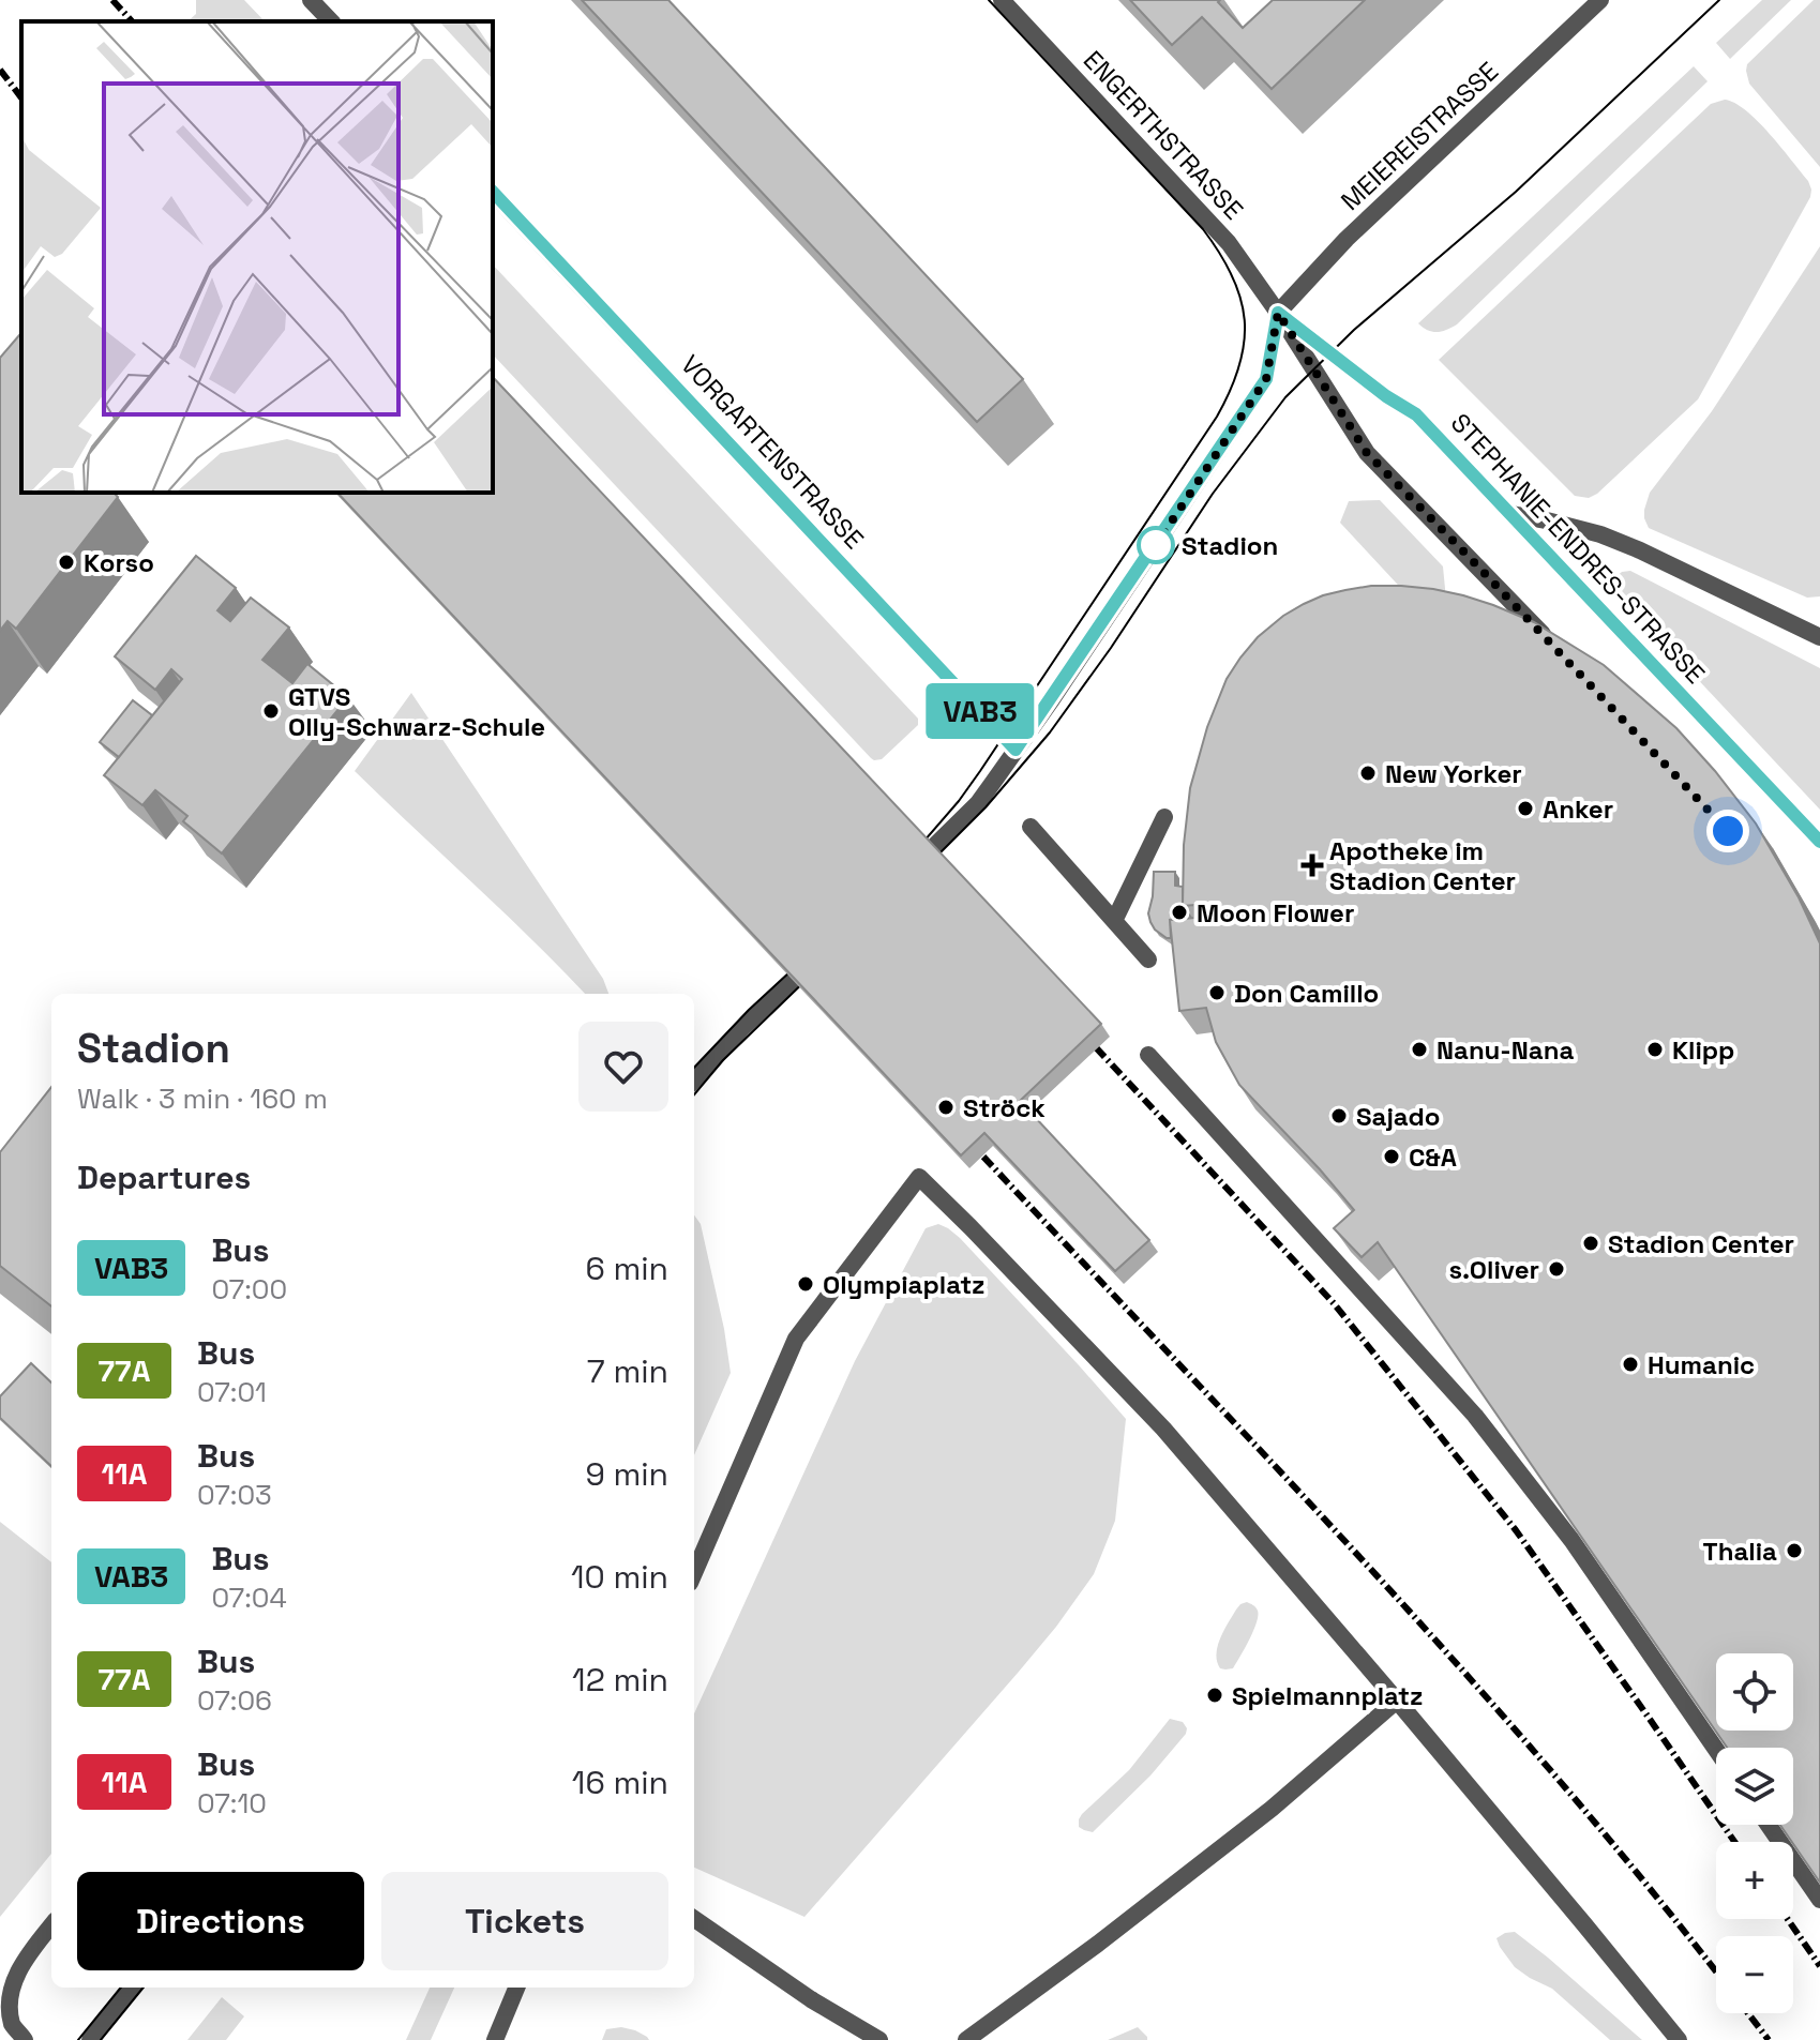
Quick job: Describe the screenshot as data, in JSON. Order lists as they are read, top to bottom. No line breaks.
{"streets":{"street":["ENGERTHSTRASSE","MEIEREISTRASSE","VORGARTENSTRASSE","STEPHANIE-ENDRES-STRASSE"]},"crossings":[["ENGERTHSTRASSE","MEIEREISTRASSE"],["ENGERTHSTRASSE","STEPHANIE-ENDRES-STRASSE"],["MEIEREISTRASSE","STEPHANIE-ENDRES-STRASSE"]],"places":{"other":["Stadion","Korso","GTVS Olly-Schwarz-Schule","New Yorker","Anker","Moon Flower","Don Camillo","Nanu-Nana","Klipp","Ströck","Sajado","C&A","Stadion Center","s.Oliver","Olympiaplatz","Humanic","Thalia","Spielmannplatz"],"health":["Apotheke im Stadion Center"]},"lines":["bus line VAB3"],"page":{"on_map":"VAB3","heading":[["Stadion","Walk · 3 min · 160 m"],"Departures"],"list":[{"mark":"VAB3","name":"Bus","note":"07:00","value":"6 min"},{"mark":"77A","name":"Bus","note":"07:01","value":"7 min"},{"mark":"11A","name":"Bus","note":"07:03","value":"9 min"},{"mark":"VAB3","name":"Bus","note":"07:04","value":"10 min"},{"mark":"77A","name":"Bus","note":"07:06","value":"12 min"},{"mark":"11A","name":"Bus","note":"07:10","value":"16 min"}],"map_buttons":["+","−"],"buttons":["Directions","Tickets"]}}
